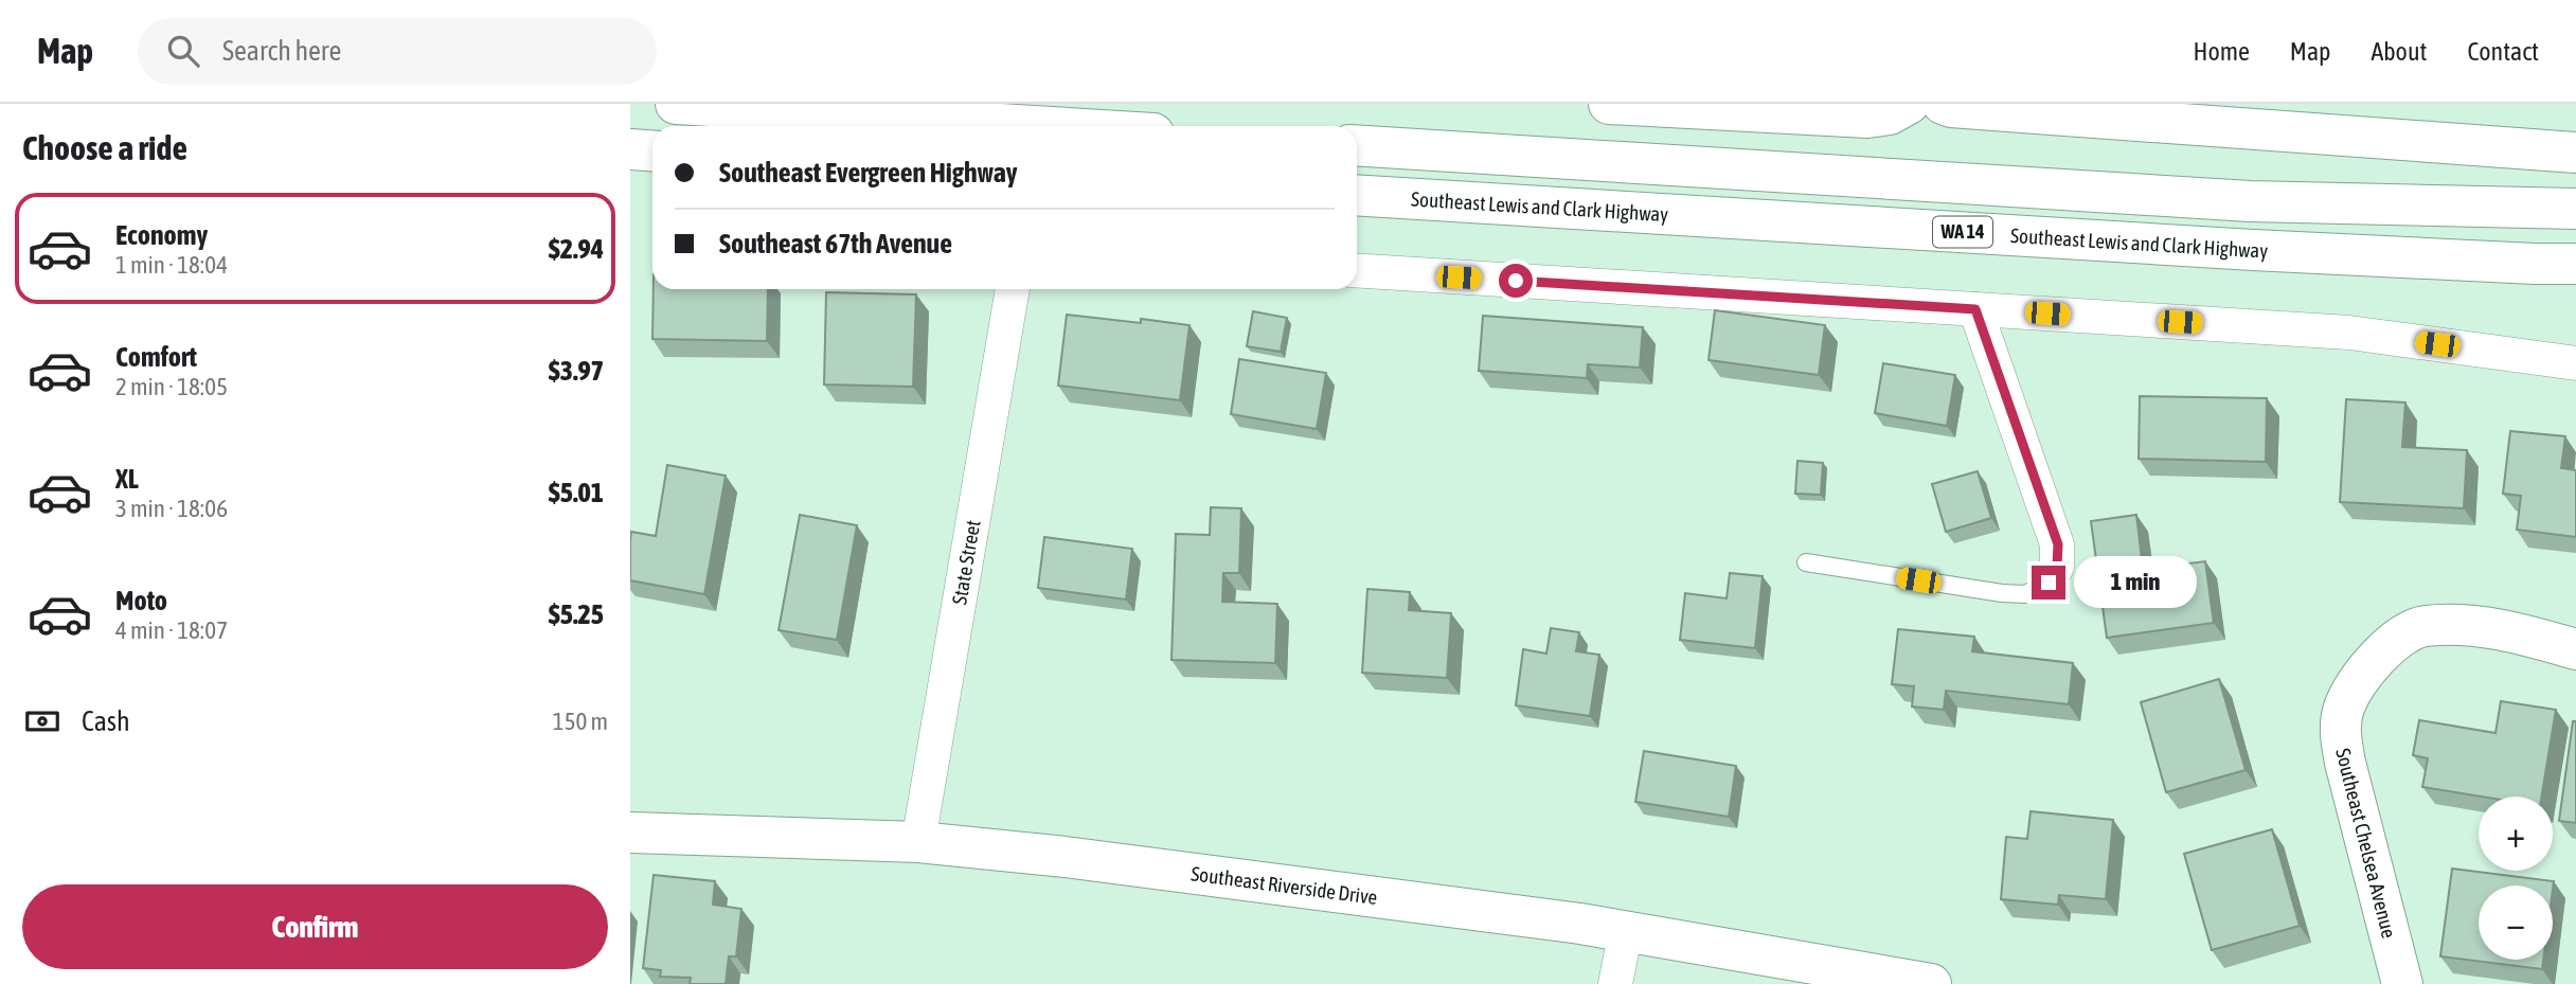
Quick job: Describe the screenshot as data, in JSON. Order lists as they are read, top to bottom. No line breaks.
{"streets":{"main road":["Southeast Lewis and Clark Highway","WA 14","Southeast Chelsea Avenue","Southeast Riverside Drive"],"street":["State Street"]},"crossings":[["State Street","Southeast Riverside Drive"]],"page":{"header":"Map","search":"Search here","nav":["Home","Map","About","Contact"],"heading":"Choose a ride","banner":["Southeast Evergreen Highway","Southeast 67th Avenue"],"list":[{"name":"Economy","note":"1 min · 18:04","value":"$2.94"},{"name":"Comfort","note":"2 min · 18:05","value":"$3.97"},{"name":"XL","note":"3 min · 18:06","value":"$5.01"},{"name":"Moto","note":"4 min · 18:07","value":"$5.25"}],"bubble":"1 min","pay":["Cash","150 m"],"map_buttons":["+","−"],"buttons":"Confirm"}}
